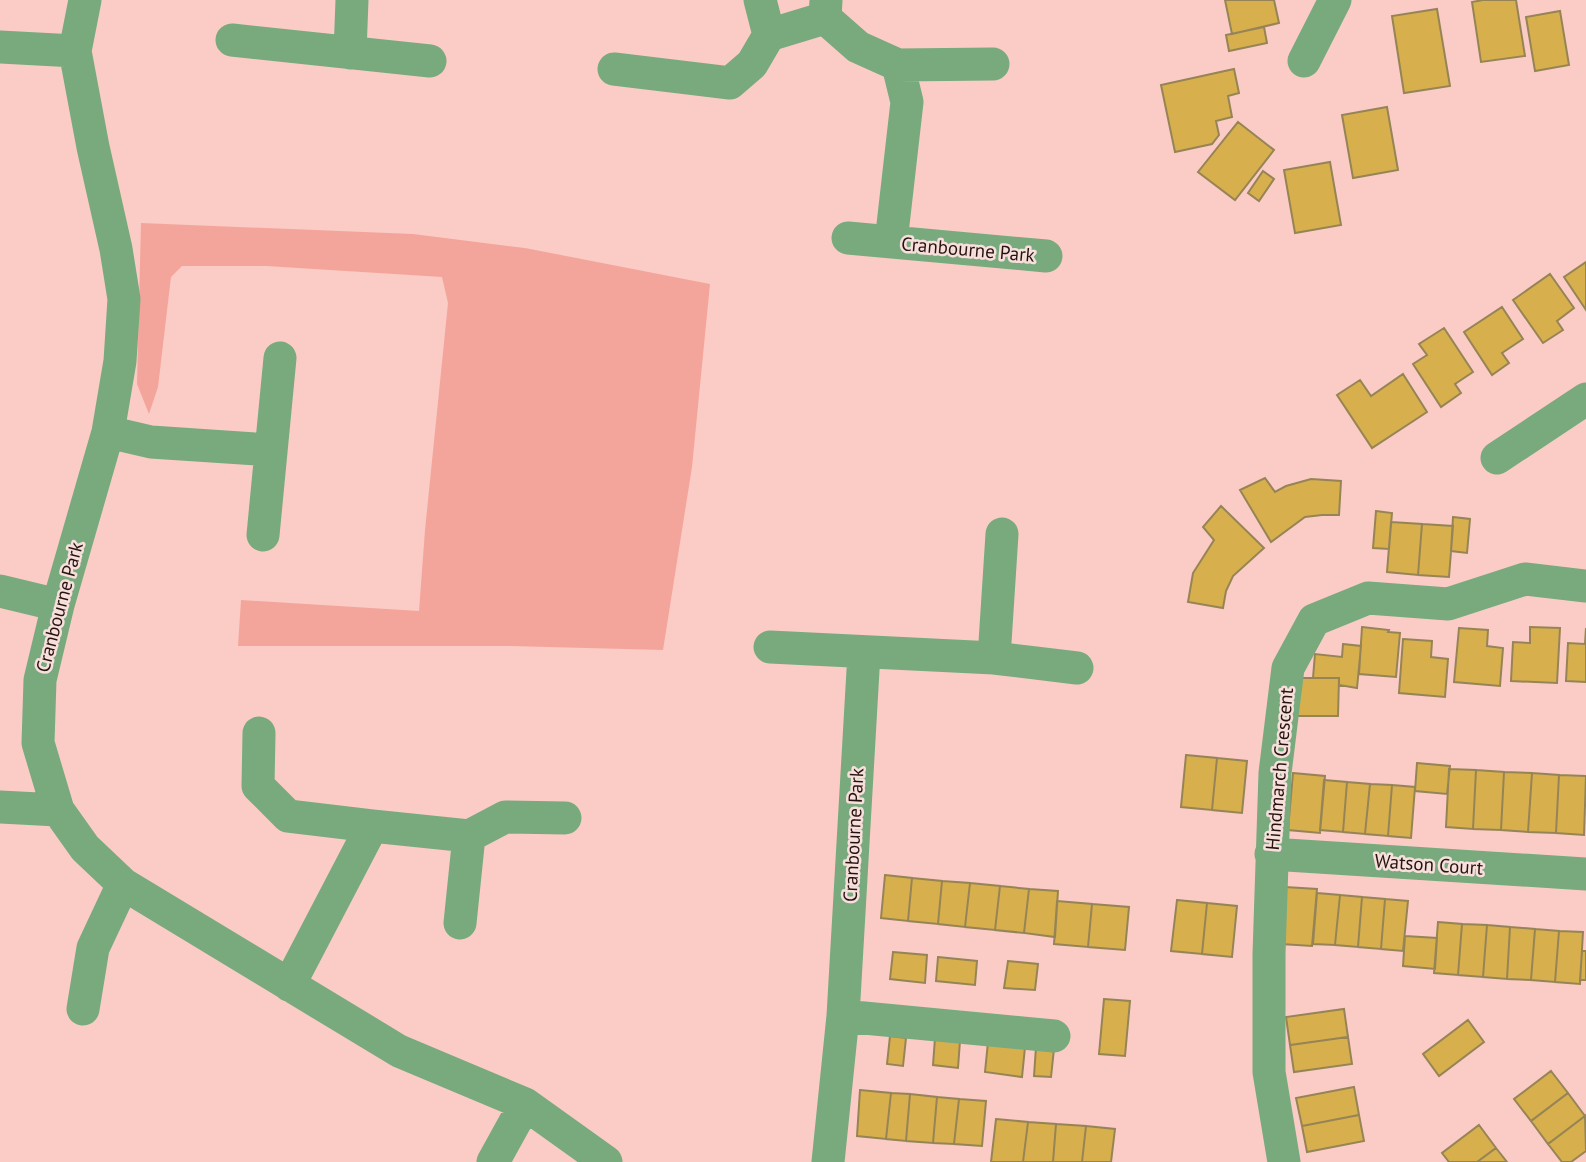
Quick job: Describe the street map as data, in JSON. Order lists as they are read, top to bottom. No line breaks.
{"streets":{"street":["Cranbourne Park","Hindmarch Crescent","Watson Court"]},"crossings":[["Hindmarch Crescent","Watson Court"]]}
